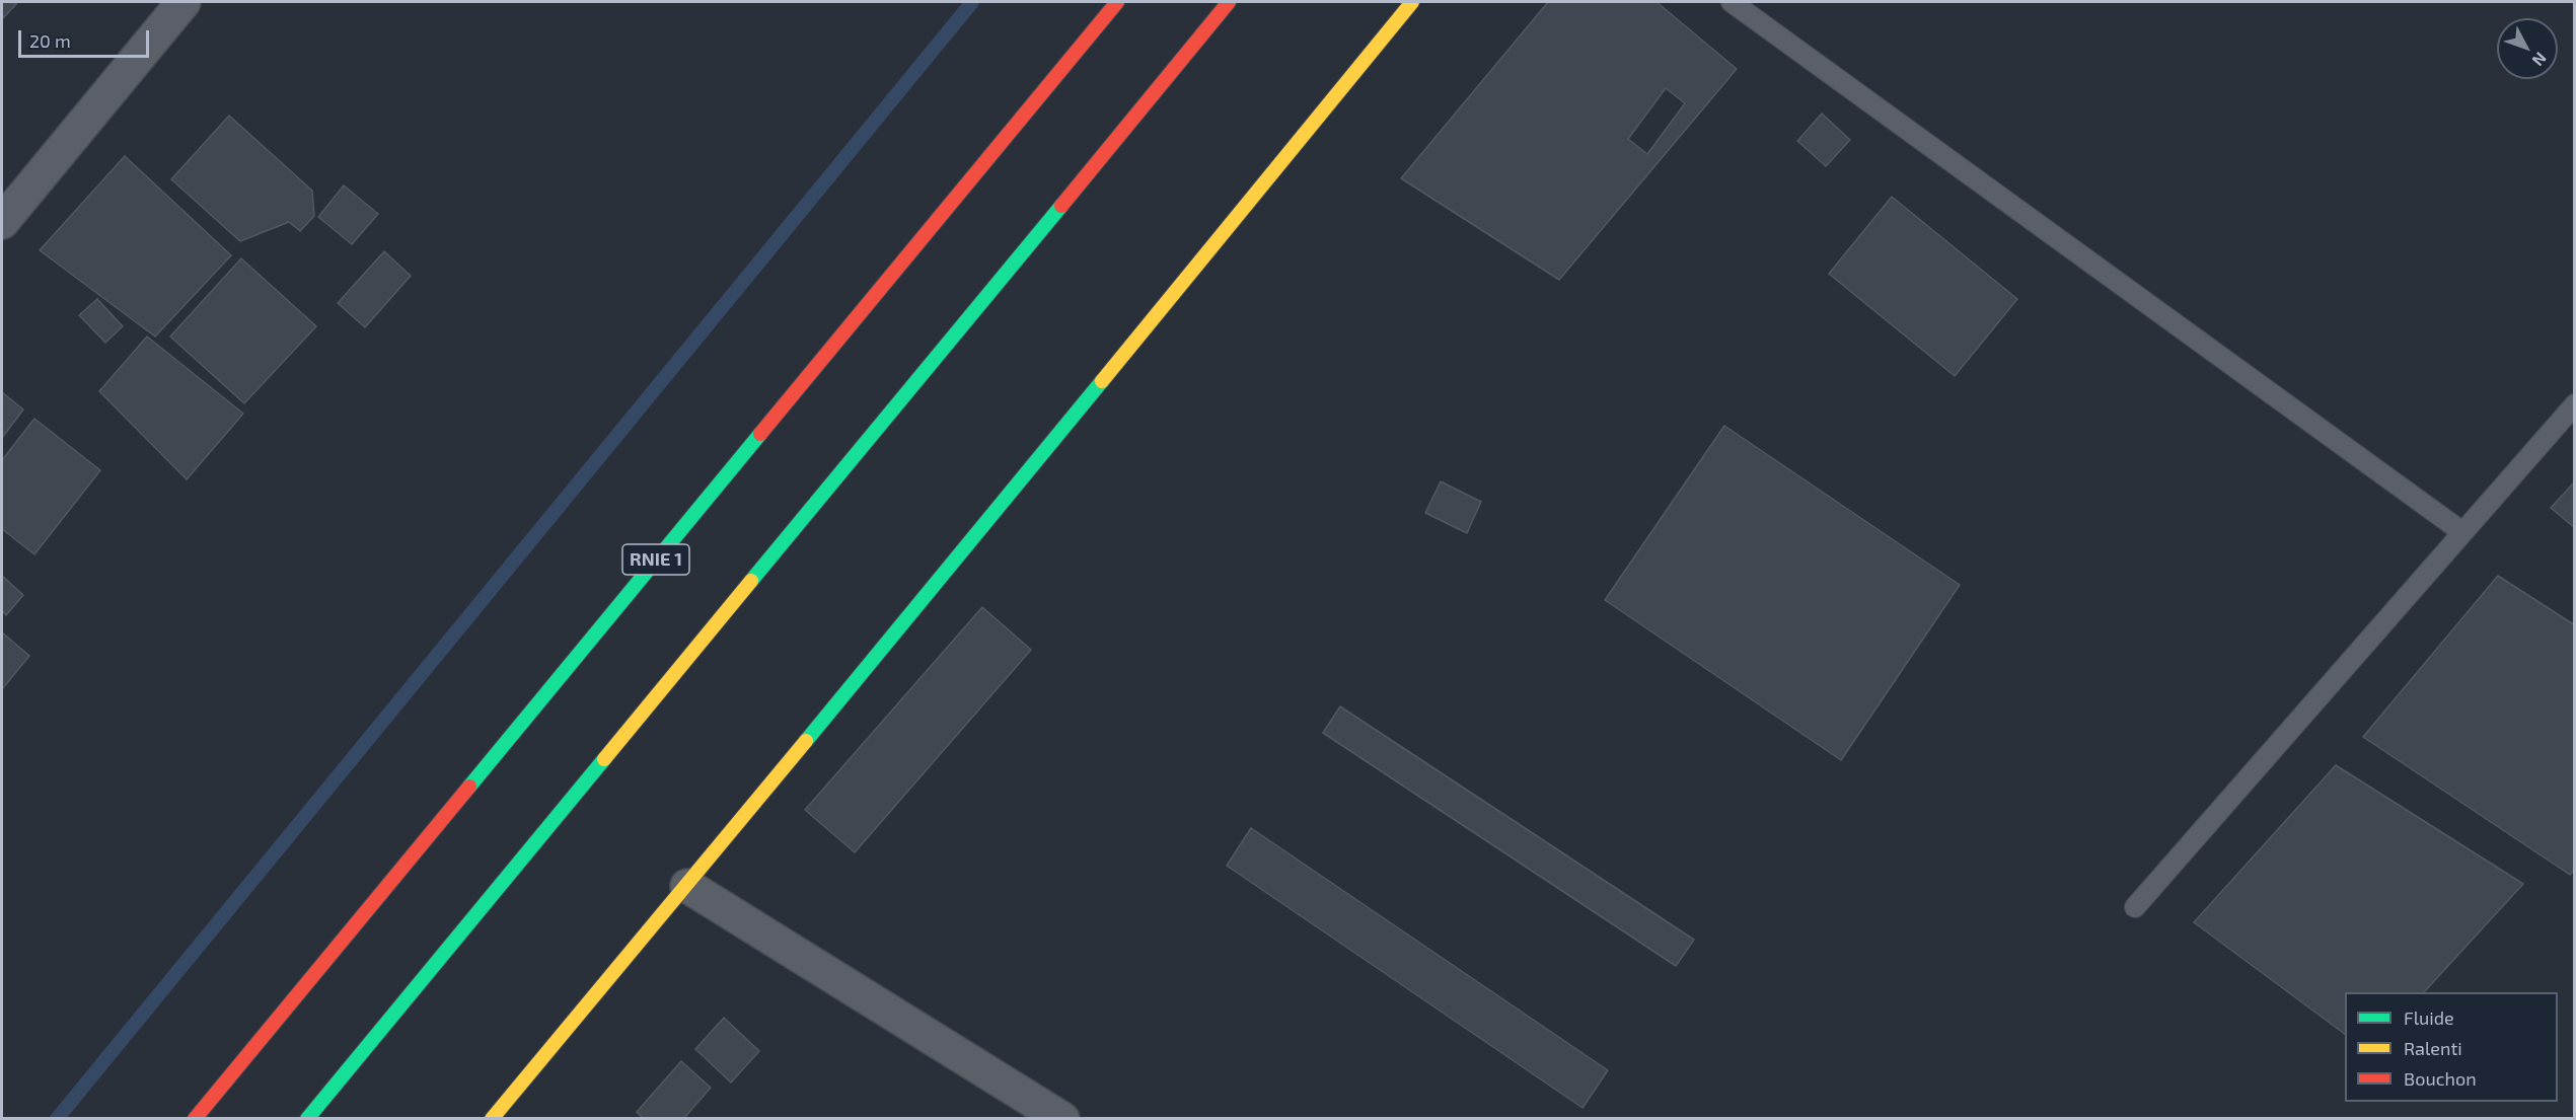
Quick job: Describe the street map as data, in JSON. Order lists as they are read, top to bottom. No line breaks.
{"streets":{"main road":["RNIE 1"]},"legend":["Fluide","Ralenti","Bouchon"],"scale_bar":"20 m","north":"bottom right"}
